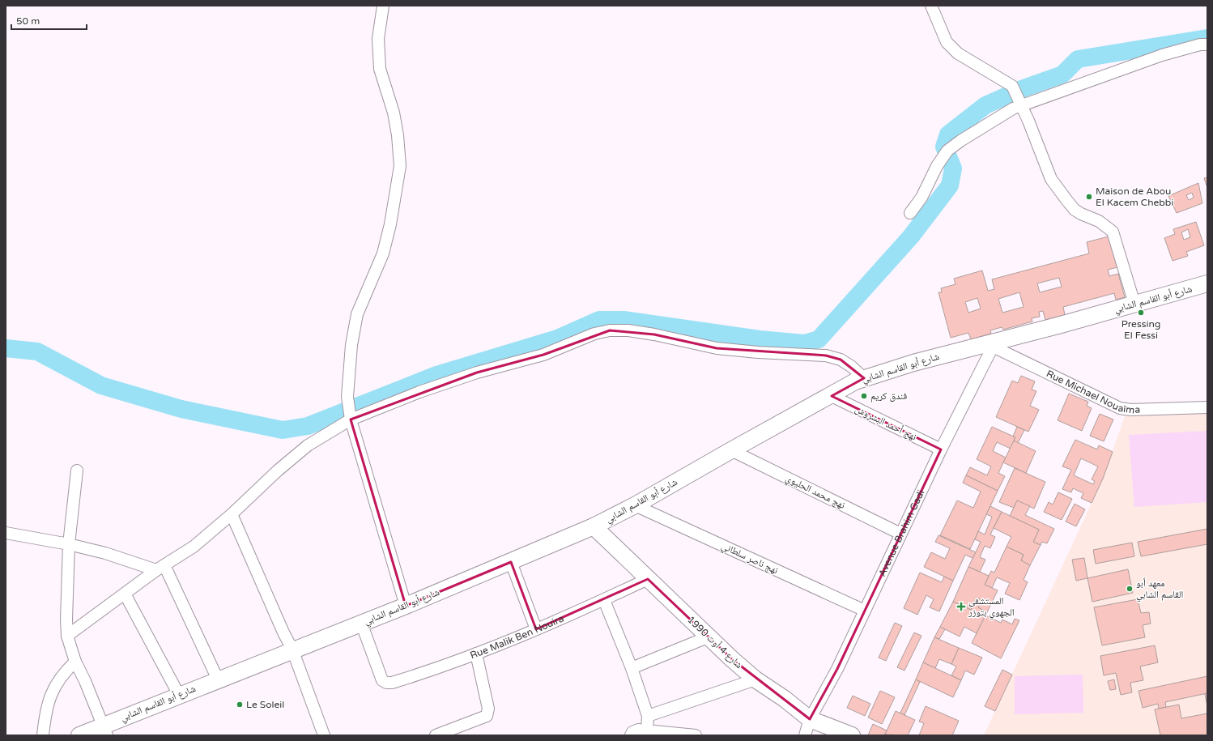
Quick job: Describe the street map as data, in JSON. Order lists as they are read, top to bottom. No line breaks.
{"streets":{"main road":["شارع أبو القاسم الشابي","شارع 4 أوت 1990"],"street":["Rue Michael Nouaïma","نهج أحمد البشروش","نهج محمد الحليوي","Avenue Brahim Gadi","نهج ناصر سلطاني","Rue Malik Ben Nouira"]},"crossings":[["شارع أبو القاسم الشابي","Rue Michael Nouaïma"],["شارع أبو القاسم الشابي","نهج أحمد البشروش"],["شارع أبو القاسم الشابي","نهج محمد الحليوي"],["شارع أبو القاسم الشابي","Avenue Brahim Gadi"],["شارع أبو القاسم الشابي","نهج ناصر سلطاني"],["شارع أبو القاسم الشابي","Rue Malik Ben Nouira"],["شارع أبو القاسم الشابي","شارع 4 أوت 1990"],["Rue Michael Nouaïma","Avenue Brahim Gadi"],["نهج أحمد البشروش","Avenue Brahim Gadi"],["نهج محمد الحليوي","Avenue Brahim Gadi"],["Avenue Brahim Gadi","نهج ناصر سلطاني"],["Avenue Brahim Gadi","شارع 4 أوت 1990"],["Rue Malik Ben Nouira","شارع 4 أوت 1990"]],"places":{"other":["Maison de Abou El Kacem Chebbi","Pressing El Fessi","فندق كريم","معهد أبو القاسم الشابي","Le Soleil"],"health":["المستشفى الجهوي بتوزر"]},"scale_bar":"50 m"}
